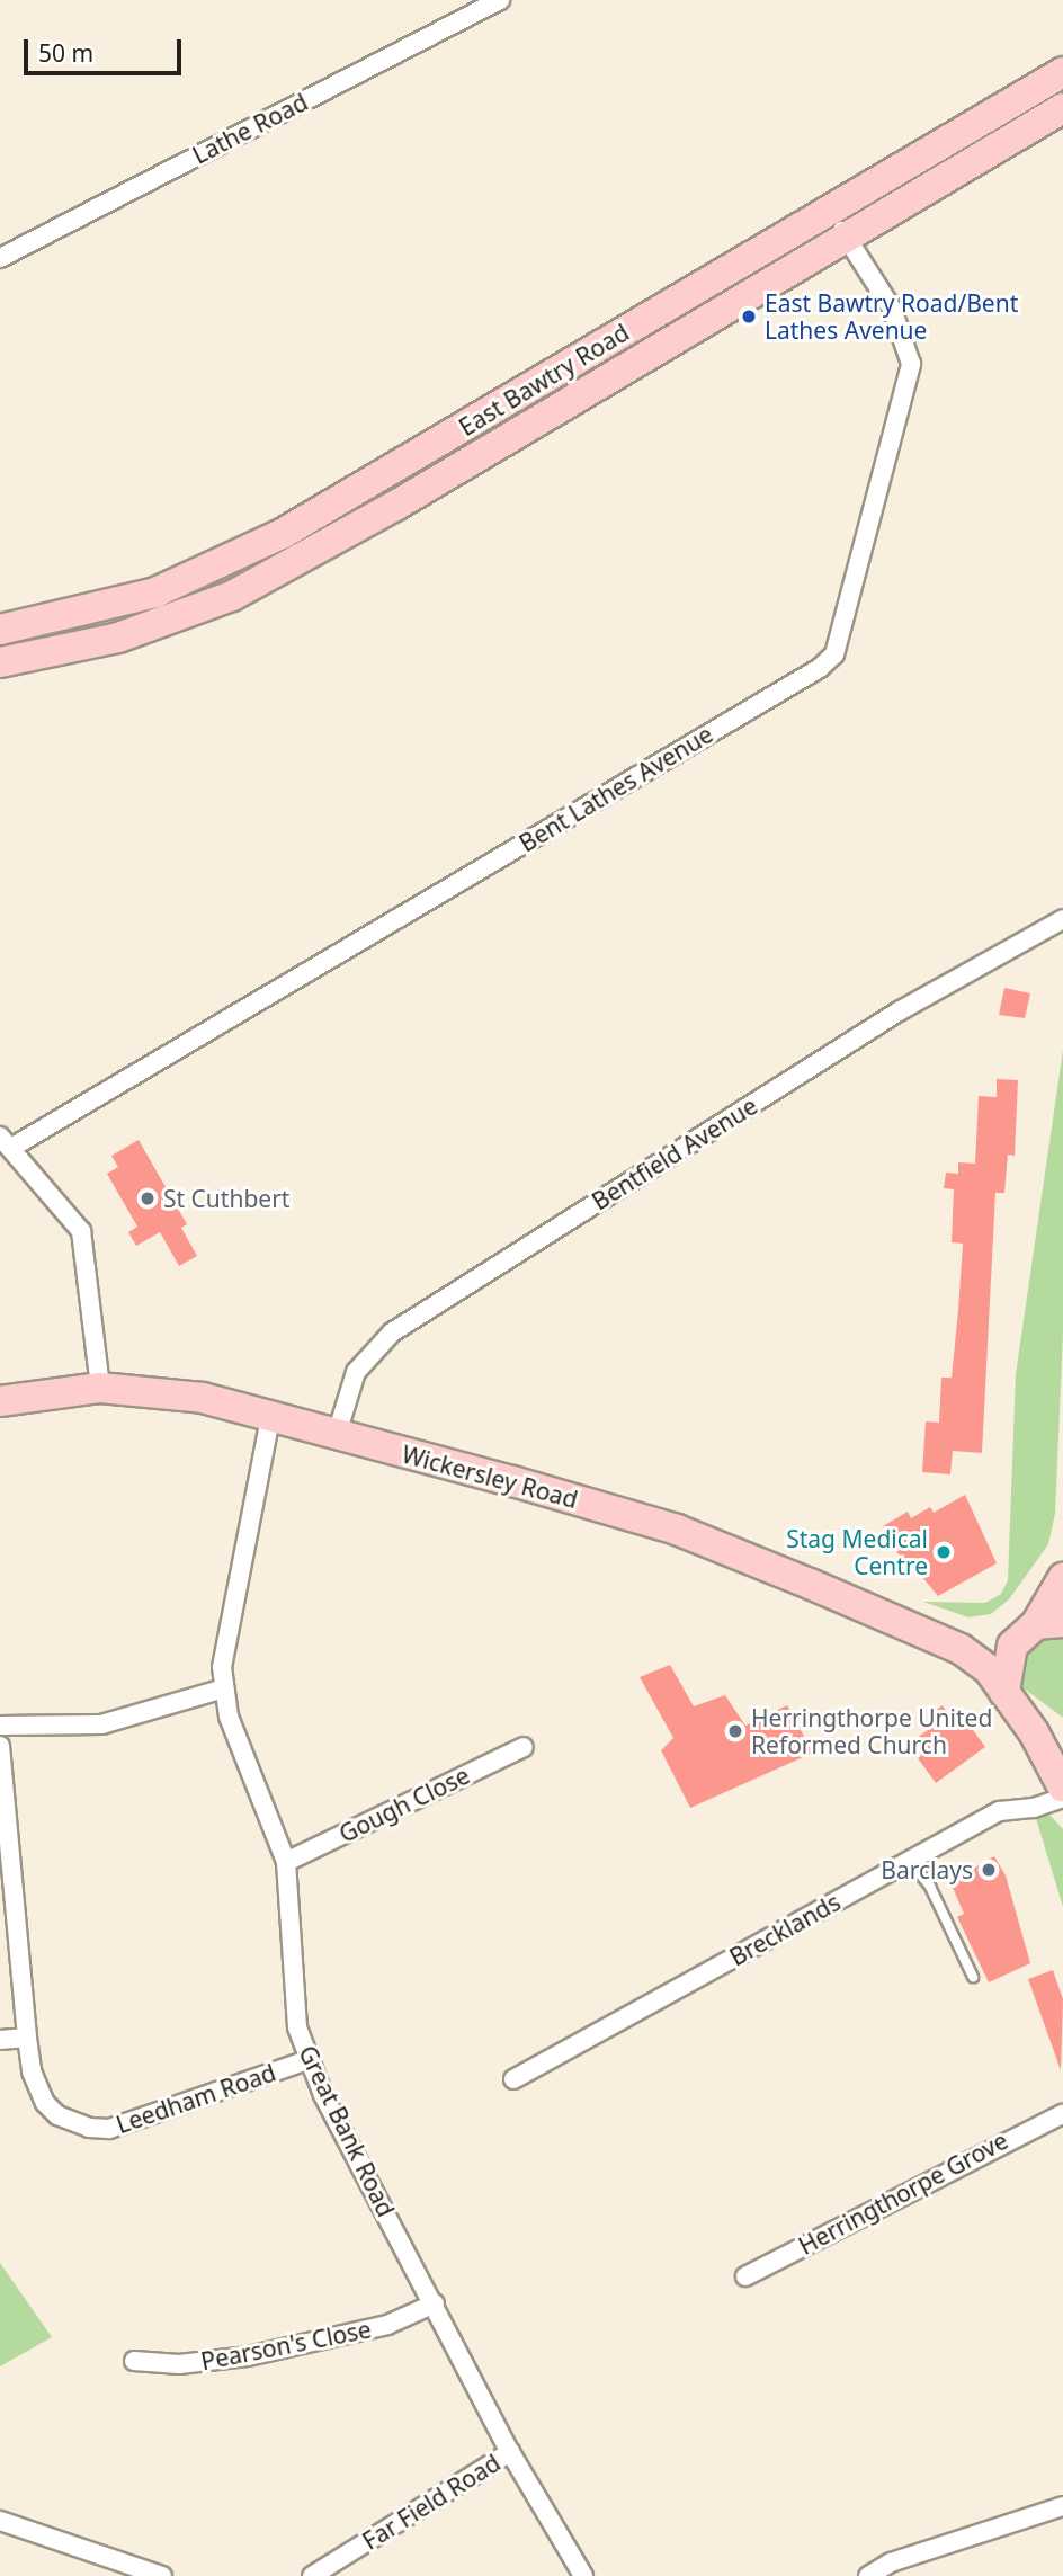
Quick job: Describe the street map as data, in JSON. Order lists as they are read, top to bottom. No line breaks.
{"streets":{"main road":["East Bawtry Road","Wickersley Road"],"street":["Lathe Road","Bent Lathes Avenue","Bentfield Avenue","Gough Close","Brecklands","Leedham Road","Great Bank Road","Herringthorpe Grove","Pearson's Close","Far Field Road"]},"crossings":[["East Bawtry Road","Bent Lathes Avenue"],["Bentfield Avenue","Wickersley Road"],["Wickersley Road","Great Bank Road"],["Gough Close","Great Bank Road"],["Leedham Road","Great Bank Road"],["Great Bank Road","Pearson's Close"],["Great Bank Road","Far Field Road"]],"places":["East Bawtry Road/Bent Lathes Avenue","St Cuthbert","Stag Medical Centre","Herringthorpe United Reformed Church","Barclays"],"scale_bar":"50 m"}
